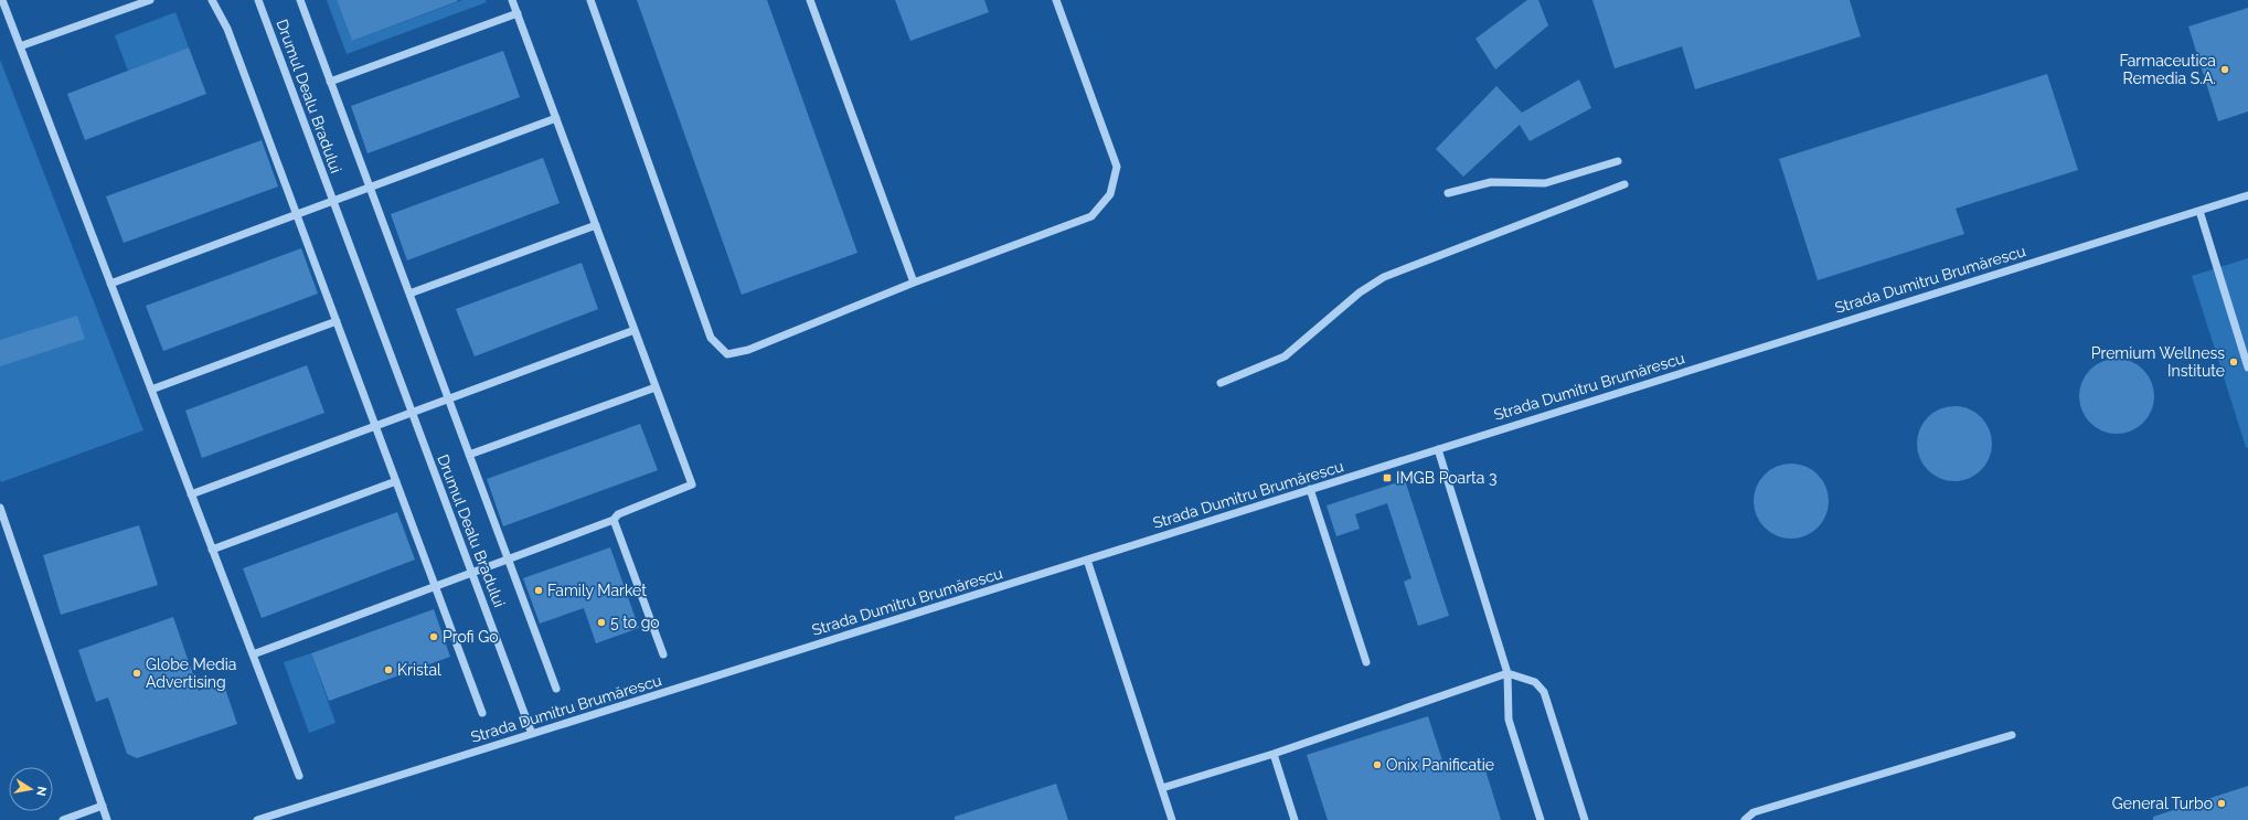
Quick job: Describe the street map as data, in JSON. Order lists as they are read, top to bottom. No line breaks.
{"streets":{"street":["Drumul Dealu Bradului","Strada Dumitru Brumărescu"]},"crossings":[["Drumul Dealu Bradului","Strada Dumitru Brumărescu"]],"places":{"other":["Farmaceutica Remedia S.A.","Premium Wellness Institute","Family Market","5 to go","Profi Go","Kristal","Globe Media Advertising","Onix Panificatie","General Turbo"],"transit":["IMGB Poarta 3"]},"north":"right"}
